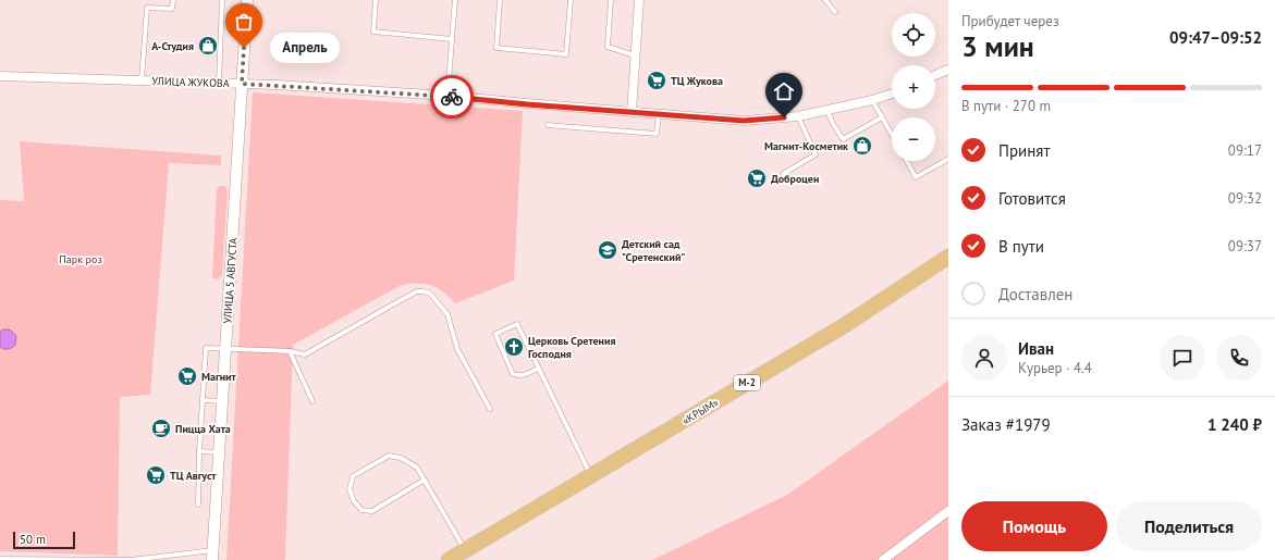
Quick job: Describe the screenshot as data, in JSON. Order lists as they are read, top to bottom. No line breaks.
{"streets":{"highway":["М-2","«КРЫМ»"],"street":["УЛИЦА ЖУКОВА","УЛИЦА 5 АВГУСТА"]},"crossings":[["УЛИЦА ЖУКОВА","УЛИЦА 5 АВГУСТА"]],"parks":["Парк роз"],"places":{"shop":["А-Студия","Магнит-Косметик"],"other":["Апрель"],"supermarket":["ТЦ Жукова","Доброцен","Магнит","ТЦ Август"],"school or university":["Детский сад \"Сретенский\""],"church":["Церковь Сретения Господня"],"cafe":["Пицца Хата"]},"scale_bar":"50 m","page":{"heading":["3 мин","Прибудет через","09:47–09:52"],"panel":["Иван","Курьер · 4.4","Заказ #1979","1 240 ₽"],"map_buttons":["+","−"],"bubble":"Апрель","bar":"В пути · 270 m","list":[["Принят","09:17"],["Готовится","09:32"],["В пути","09:37"],"Доставлен"],"buttons":["Помощь","Поделиться"],"scale":"50 m"}}
